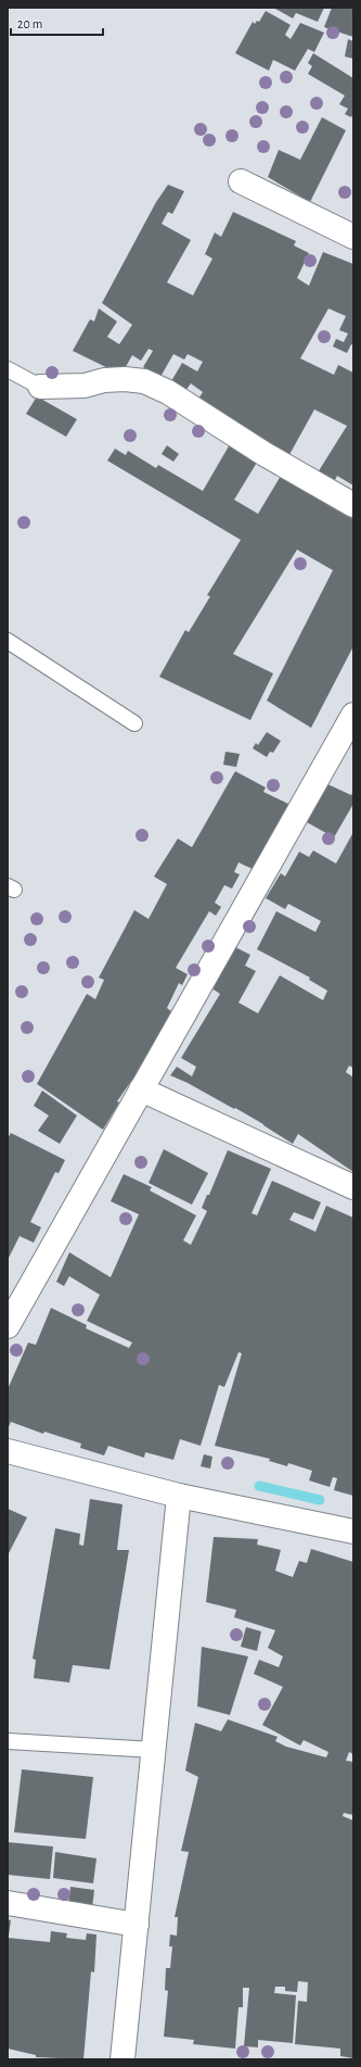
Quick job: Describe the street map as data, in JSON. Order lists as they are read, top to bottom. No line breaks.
{"scale_bar":"20 m"}
